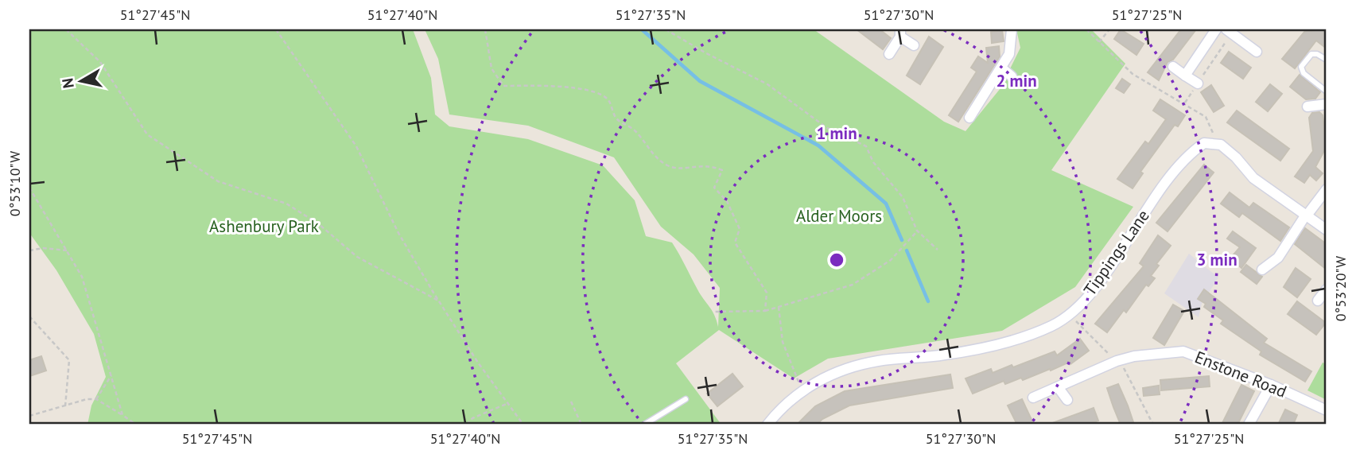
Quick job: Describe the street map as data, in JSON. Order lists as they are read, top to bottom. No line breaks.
{"streets":{"street":["Tippings Lane","Enstone Road"]},"parks":["Alder Moors","Ashenbury Park"],"north":"left","coordinates":["51°27'45\"N","51°27'40\"N","51°27'35\"N","51°27'30\"N","51°27'25\"N","0°53'10\"W","0°53'20\"W"],"rings":["2 min","1 min","3 min"]}
